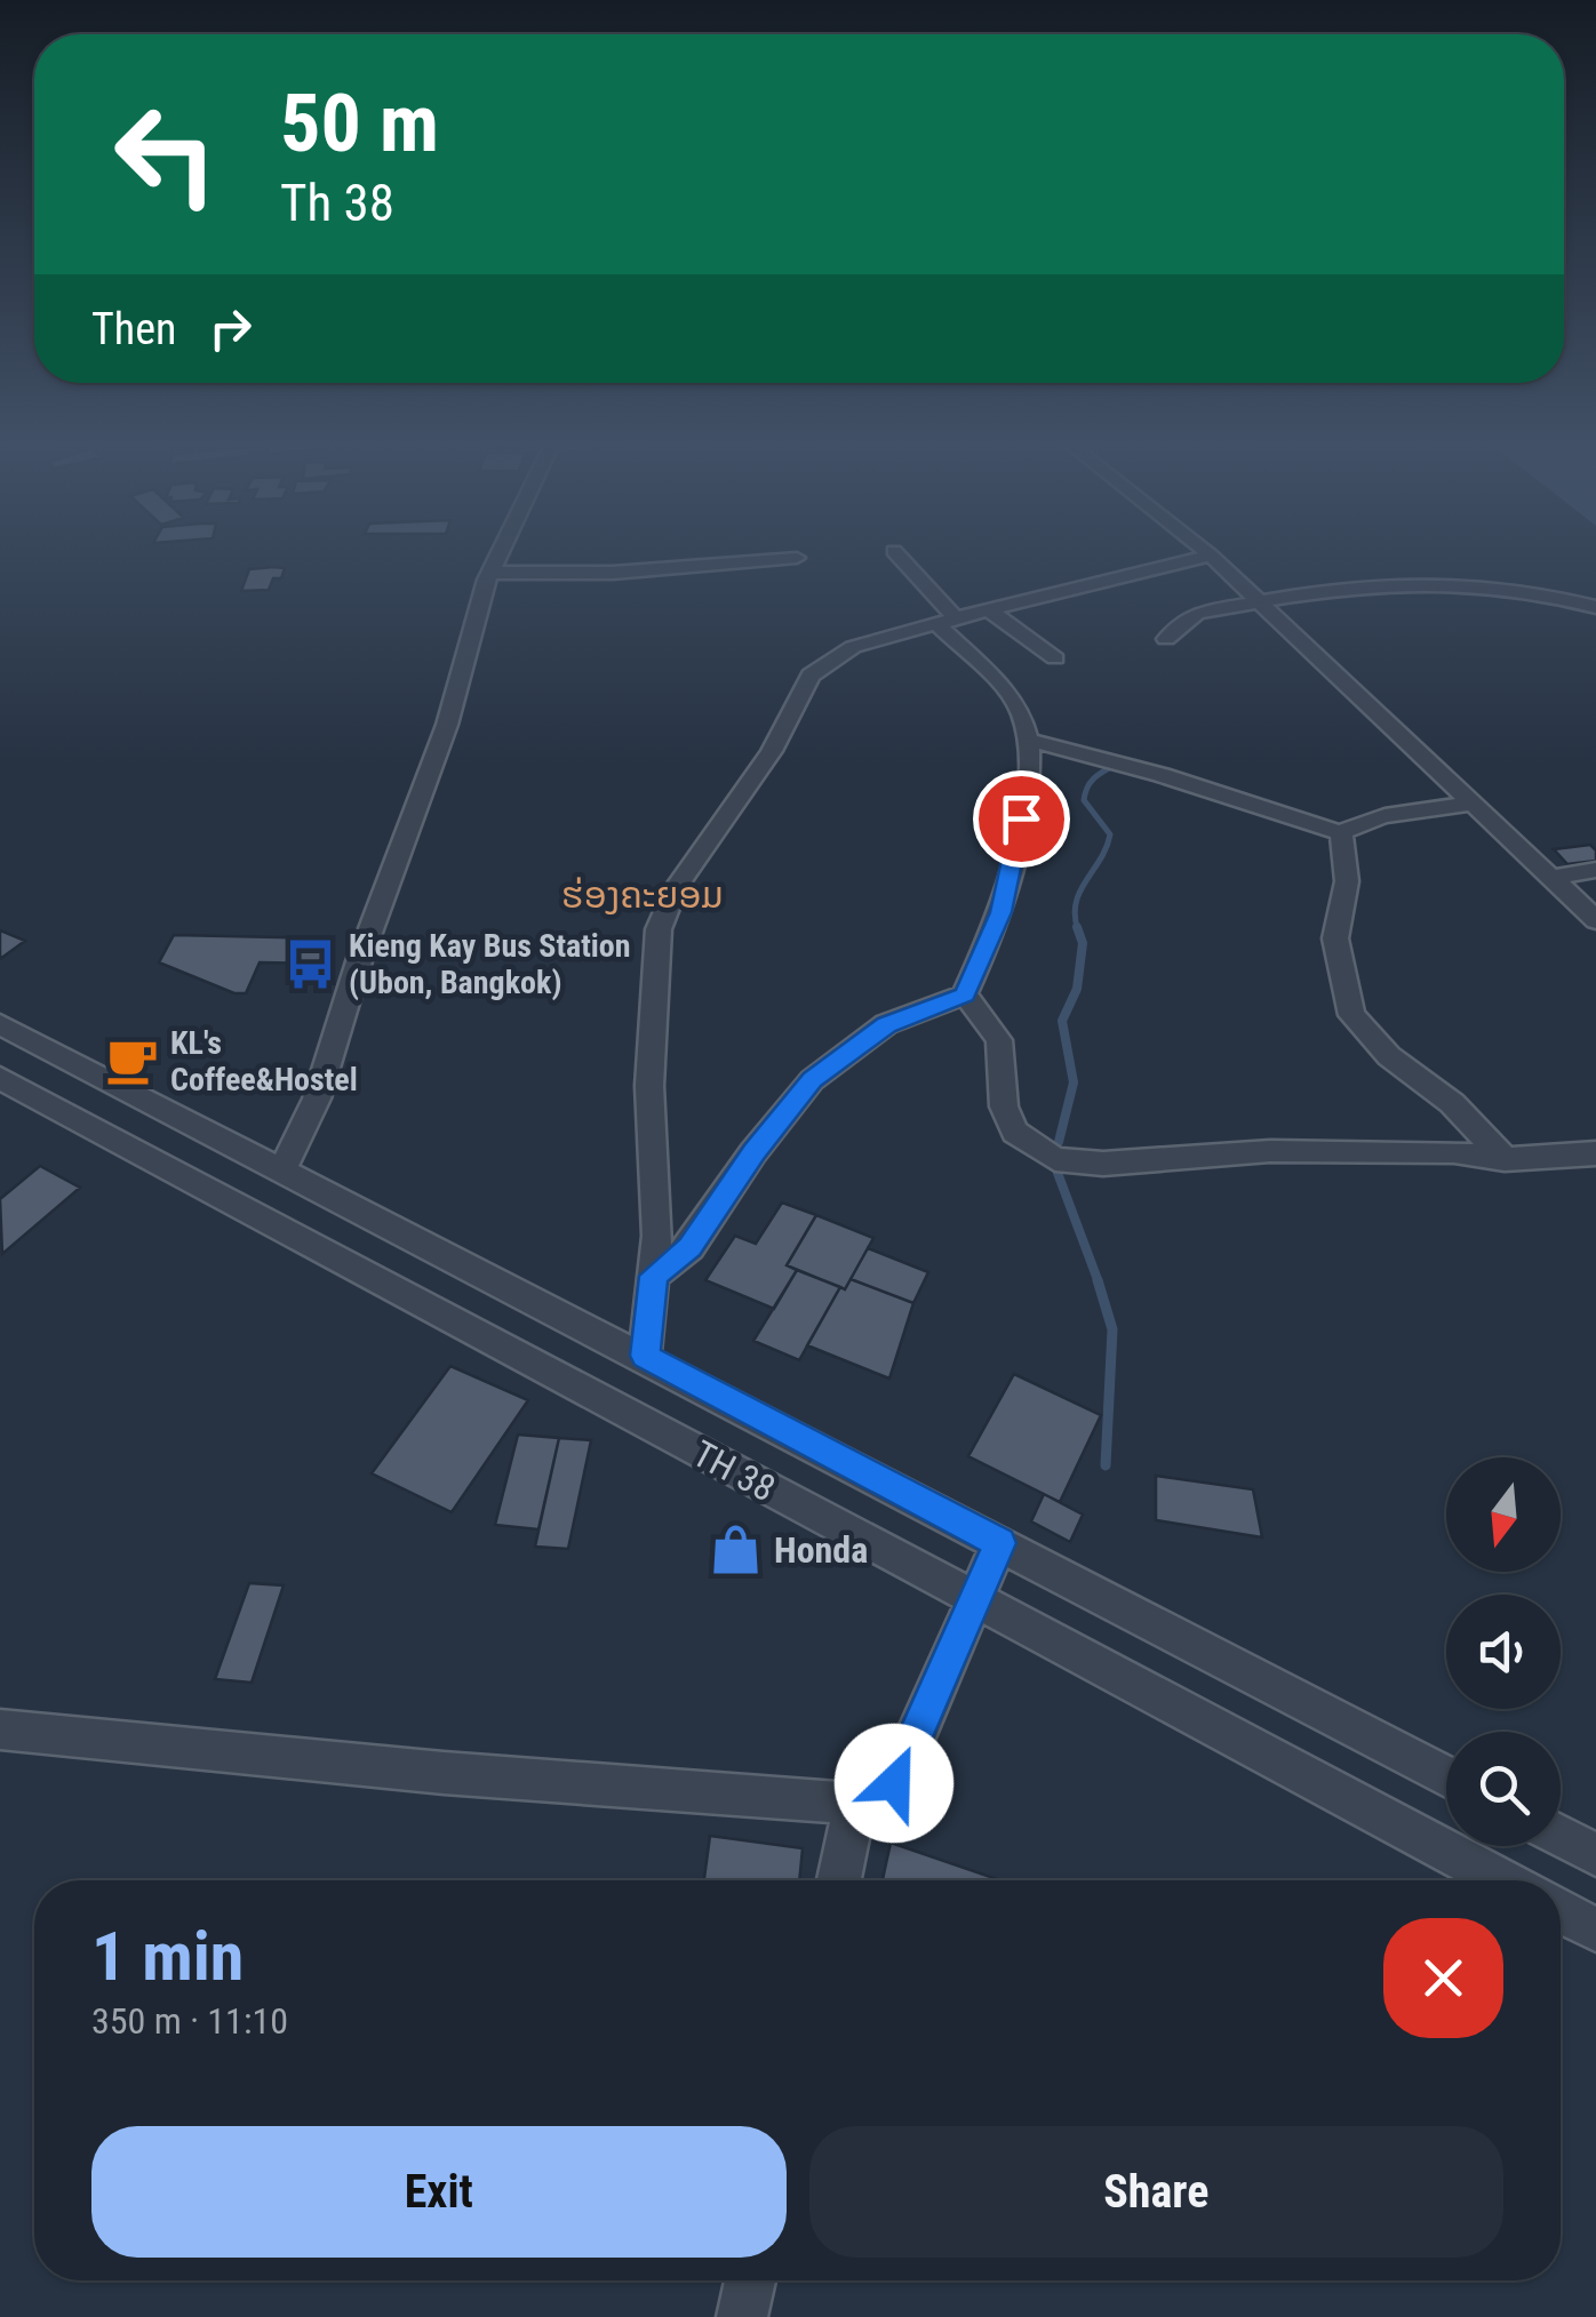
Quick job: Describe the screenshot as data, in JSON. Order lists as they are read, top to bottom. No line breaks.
{"streets":{"street":["TH 38"]},"districts":["ຮ່ອງຄະຍອມ"],"places":{"bus stop":["Kieng Kay Bus Station (Ubon, Bangkok)"],"cafe":["KL's Coffee&Hostel"],"shop":["Honda"]},"north":"bottom","page":{"turn":["50 m","Th 38"],"then":"Then","heading":["1 min","350 m · 11:10"],"buttons":["Exit","Share"]}}
